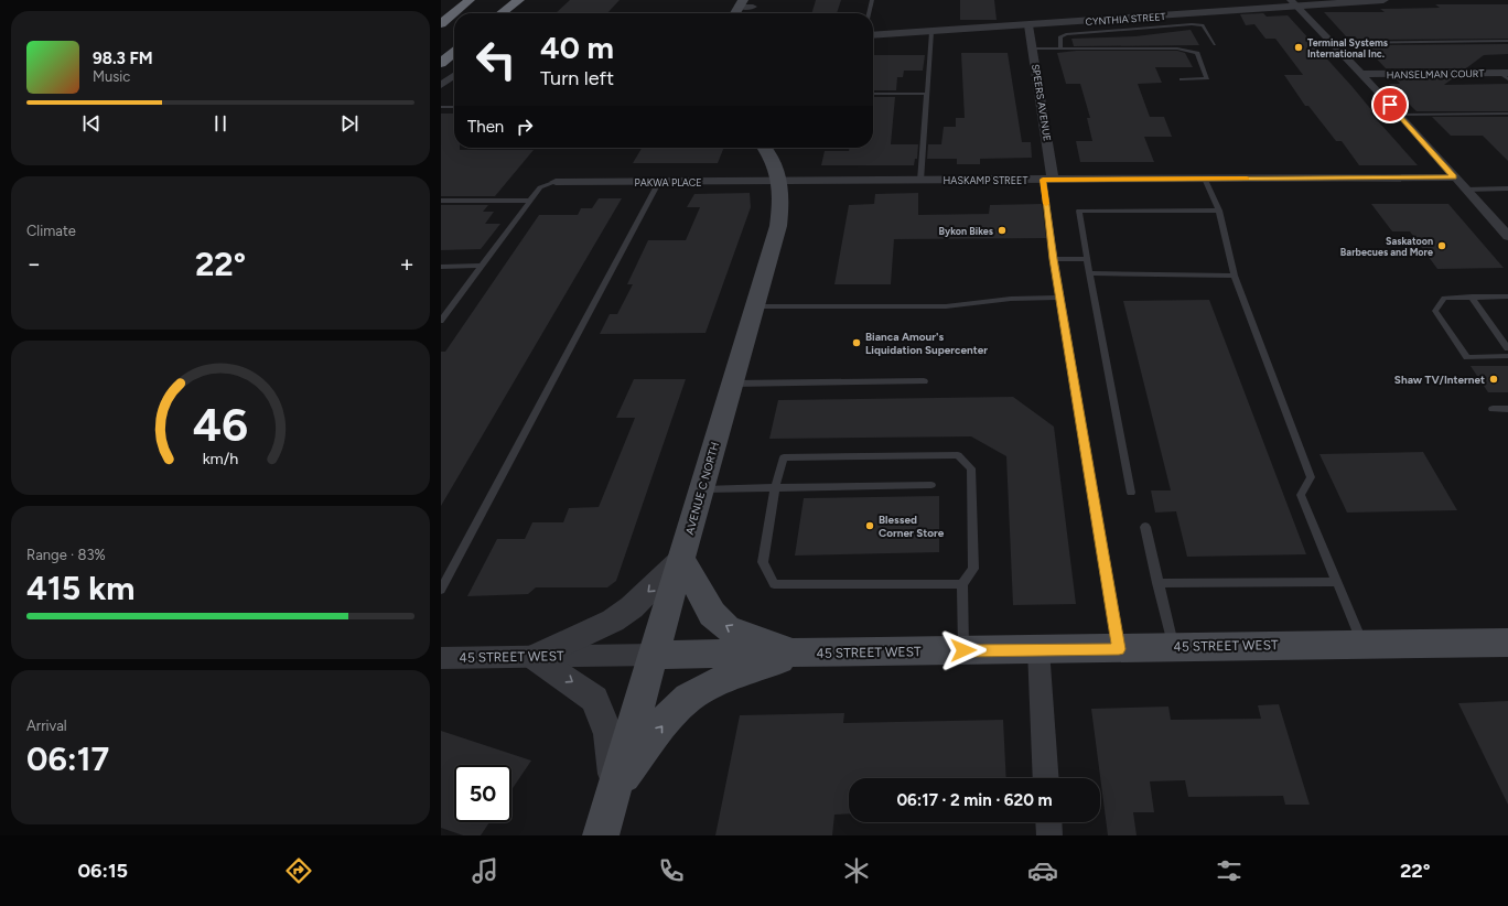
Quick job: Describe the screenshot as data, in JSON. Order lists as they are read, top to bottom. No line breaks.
{"streets":{"main road":["AVENUE C NORTH","45 STREET WEST"],"street":["CYNTHIA STREET","HANSELMAN COURT","SPEERS AVENUE","HASKAMP STREET","PAKWA PLACE"]},"crossings":[["CYNTHIA STREET","SPEERS AVENUE"],["SPEERS AVENUE","HASKAMP STREET"],["HASKAMP STREET","PAKWA PLACE"],["HASKAMP STREET","AVENUE C NORTH"],["PAKWA PLACE","AVENUE C NORTH"],["AVENUE C NORTH","45 STREET WEST"]],"places":["Terminal Systems International Inc.","Bykon Bikes","Saskatoon Barbecues and More","Bianca Amour's Liquidation Supercenter","Shaw TV/Internet","Blessed Corner Store"],"page":{"turn":["40 m","Turn left"],"song":["98.3 FM","Music"],"then":"Then","tile":["Climate",["Range · 83%","415 km"],["Arrival","06:17"]],"heat":["−","22°","+"],"limit":"50","trip":"06:17 · 2 min · 620 m","tabs":["06:15","22°"],"gauge":["46","km/h"]}}
